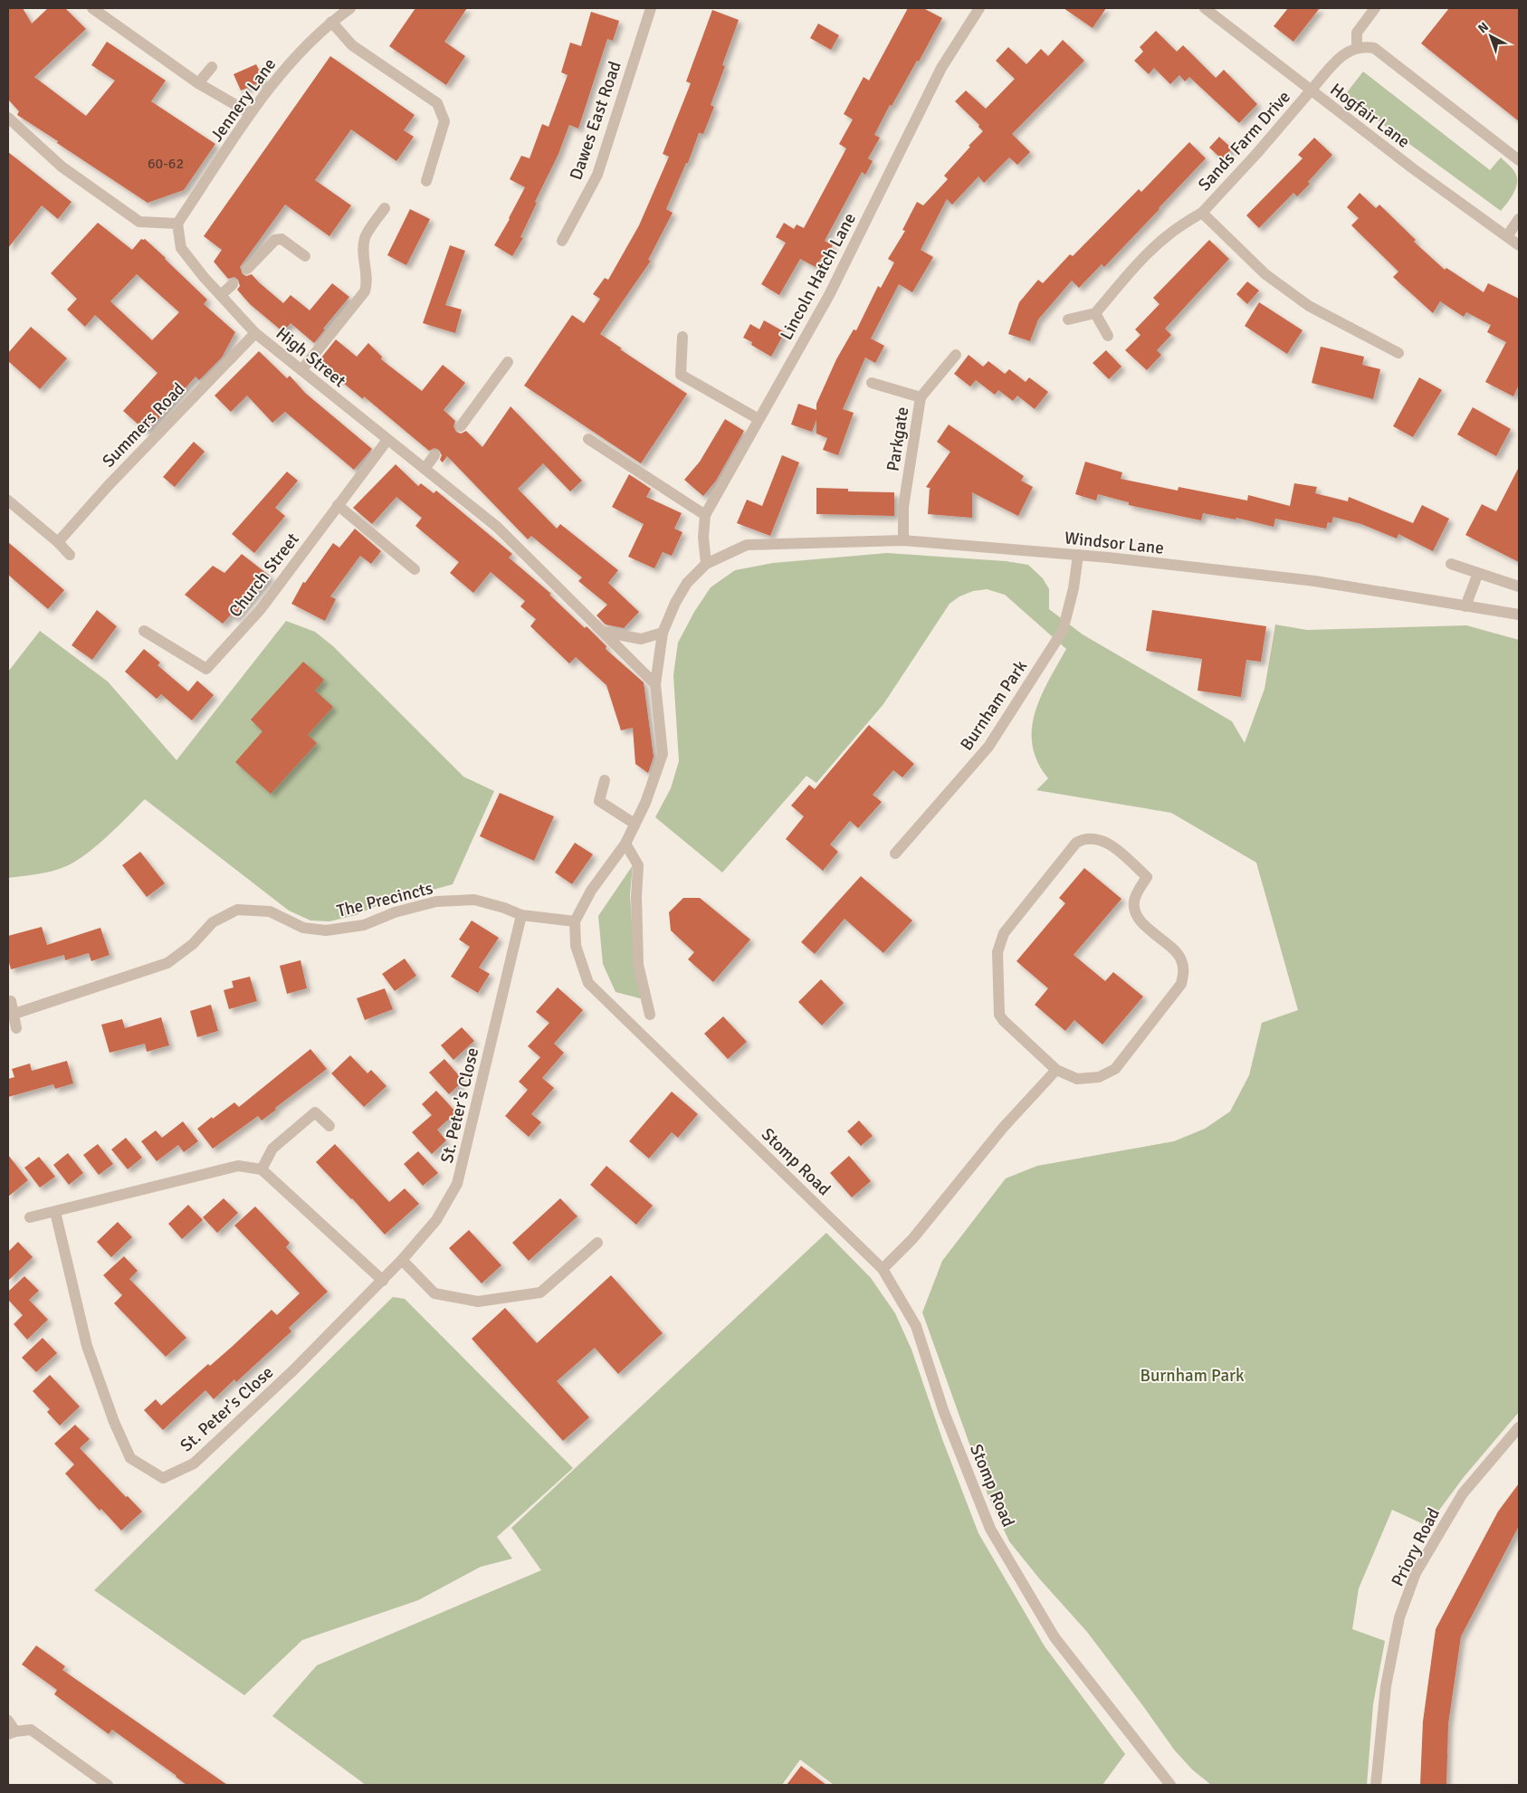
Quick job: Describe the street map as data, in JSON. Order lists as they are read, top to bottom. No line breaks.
{"streets":{"street":["Jennery Lane","Hogfair Lane","Dawes East Road","Sands Farm Drive","Lincoln Hatch Lane","High Street","Summers Road","Parkgate","Windsor Lane","Church Street","Burnham Park","The Precincts","St. Peter's Close","Stomp Road","Priory Road"]},"crossings":[["Jennery Lane","High Street"],["Hogfair Lane","Sands Farm Drive"],["Lincoln Hatch Lane","Windsor Lane"],["High Street","Summers Road"],["High Street","Church Street"],["Parkgate","Windsor Lane"],["Windsor Lane","Burnham Park"],["The Precincts","St. Peter's Close"],["The Precincts","Stomp Road"]],"parks":["Burnham Park"],"house_numbers":["60-62"],"north":"top left"}
